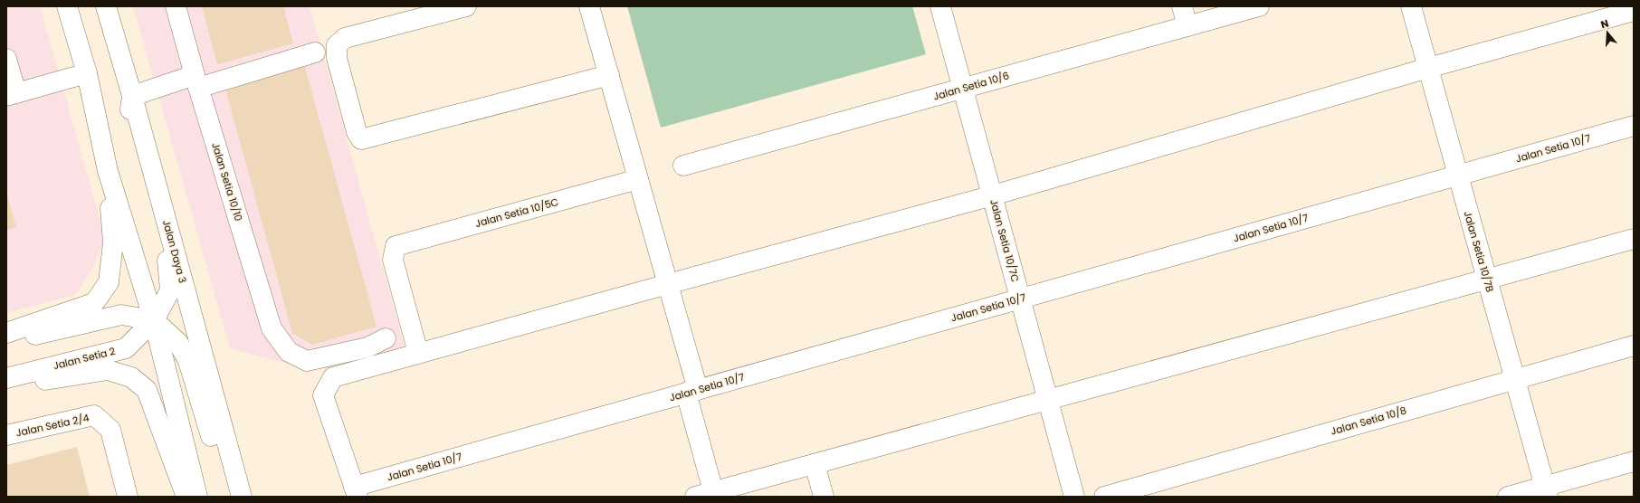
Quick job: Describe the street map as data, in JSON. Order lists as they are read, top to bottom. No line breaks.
{"streets":{"street":["Jalan Setia 10/6","Jalan Setia 10/7","Jalan Setia 10/10","Jalan Setia 10/5C","Jalan Setia 10/7C","Jalan Daya 3","Jalan Setia 10/7B","Jalan Setia 2","Jalan Setia 10/8","Jalan Setia 2/4"]},"crossings":[["Jalan Setia 10/6","Jalan Setia 10/7C"],["Jalan Setia 10/7","Jalan Setia 10/7C"],["Jalan Setia 10/7","Jalan Setia 10/7B"],["Jalan Daya 3","Jalan Setia 2"],["Jalan Setia 10/7B","Jalan Setia 10/8"]],"north":"top"}
